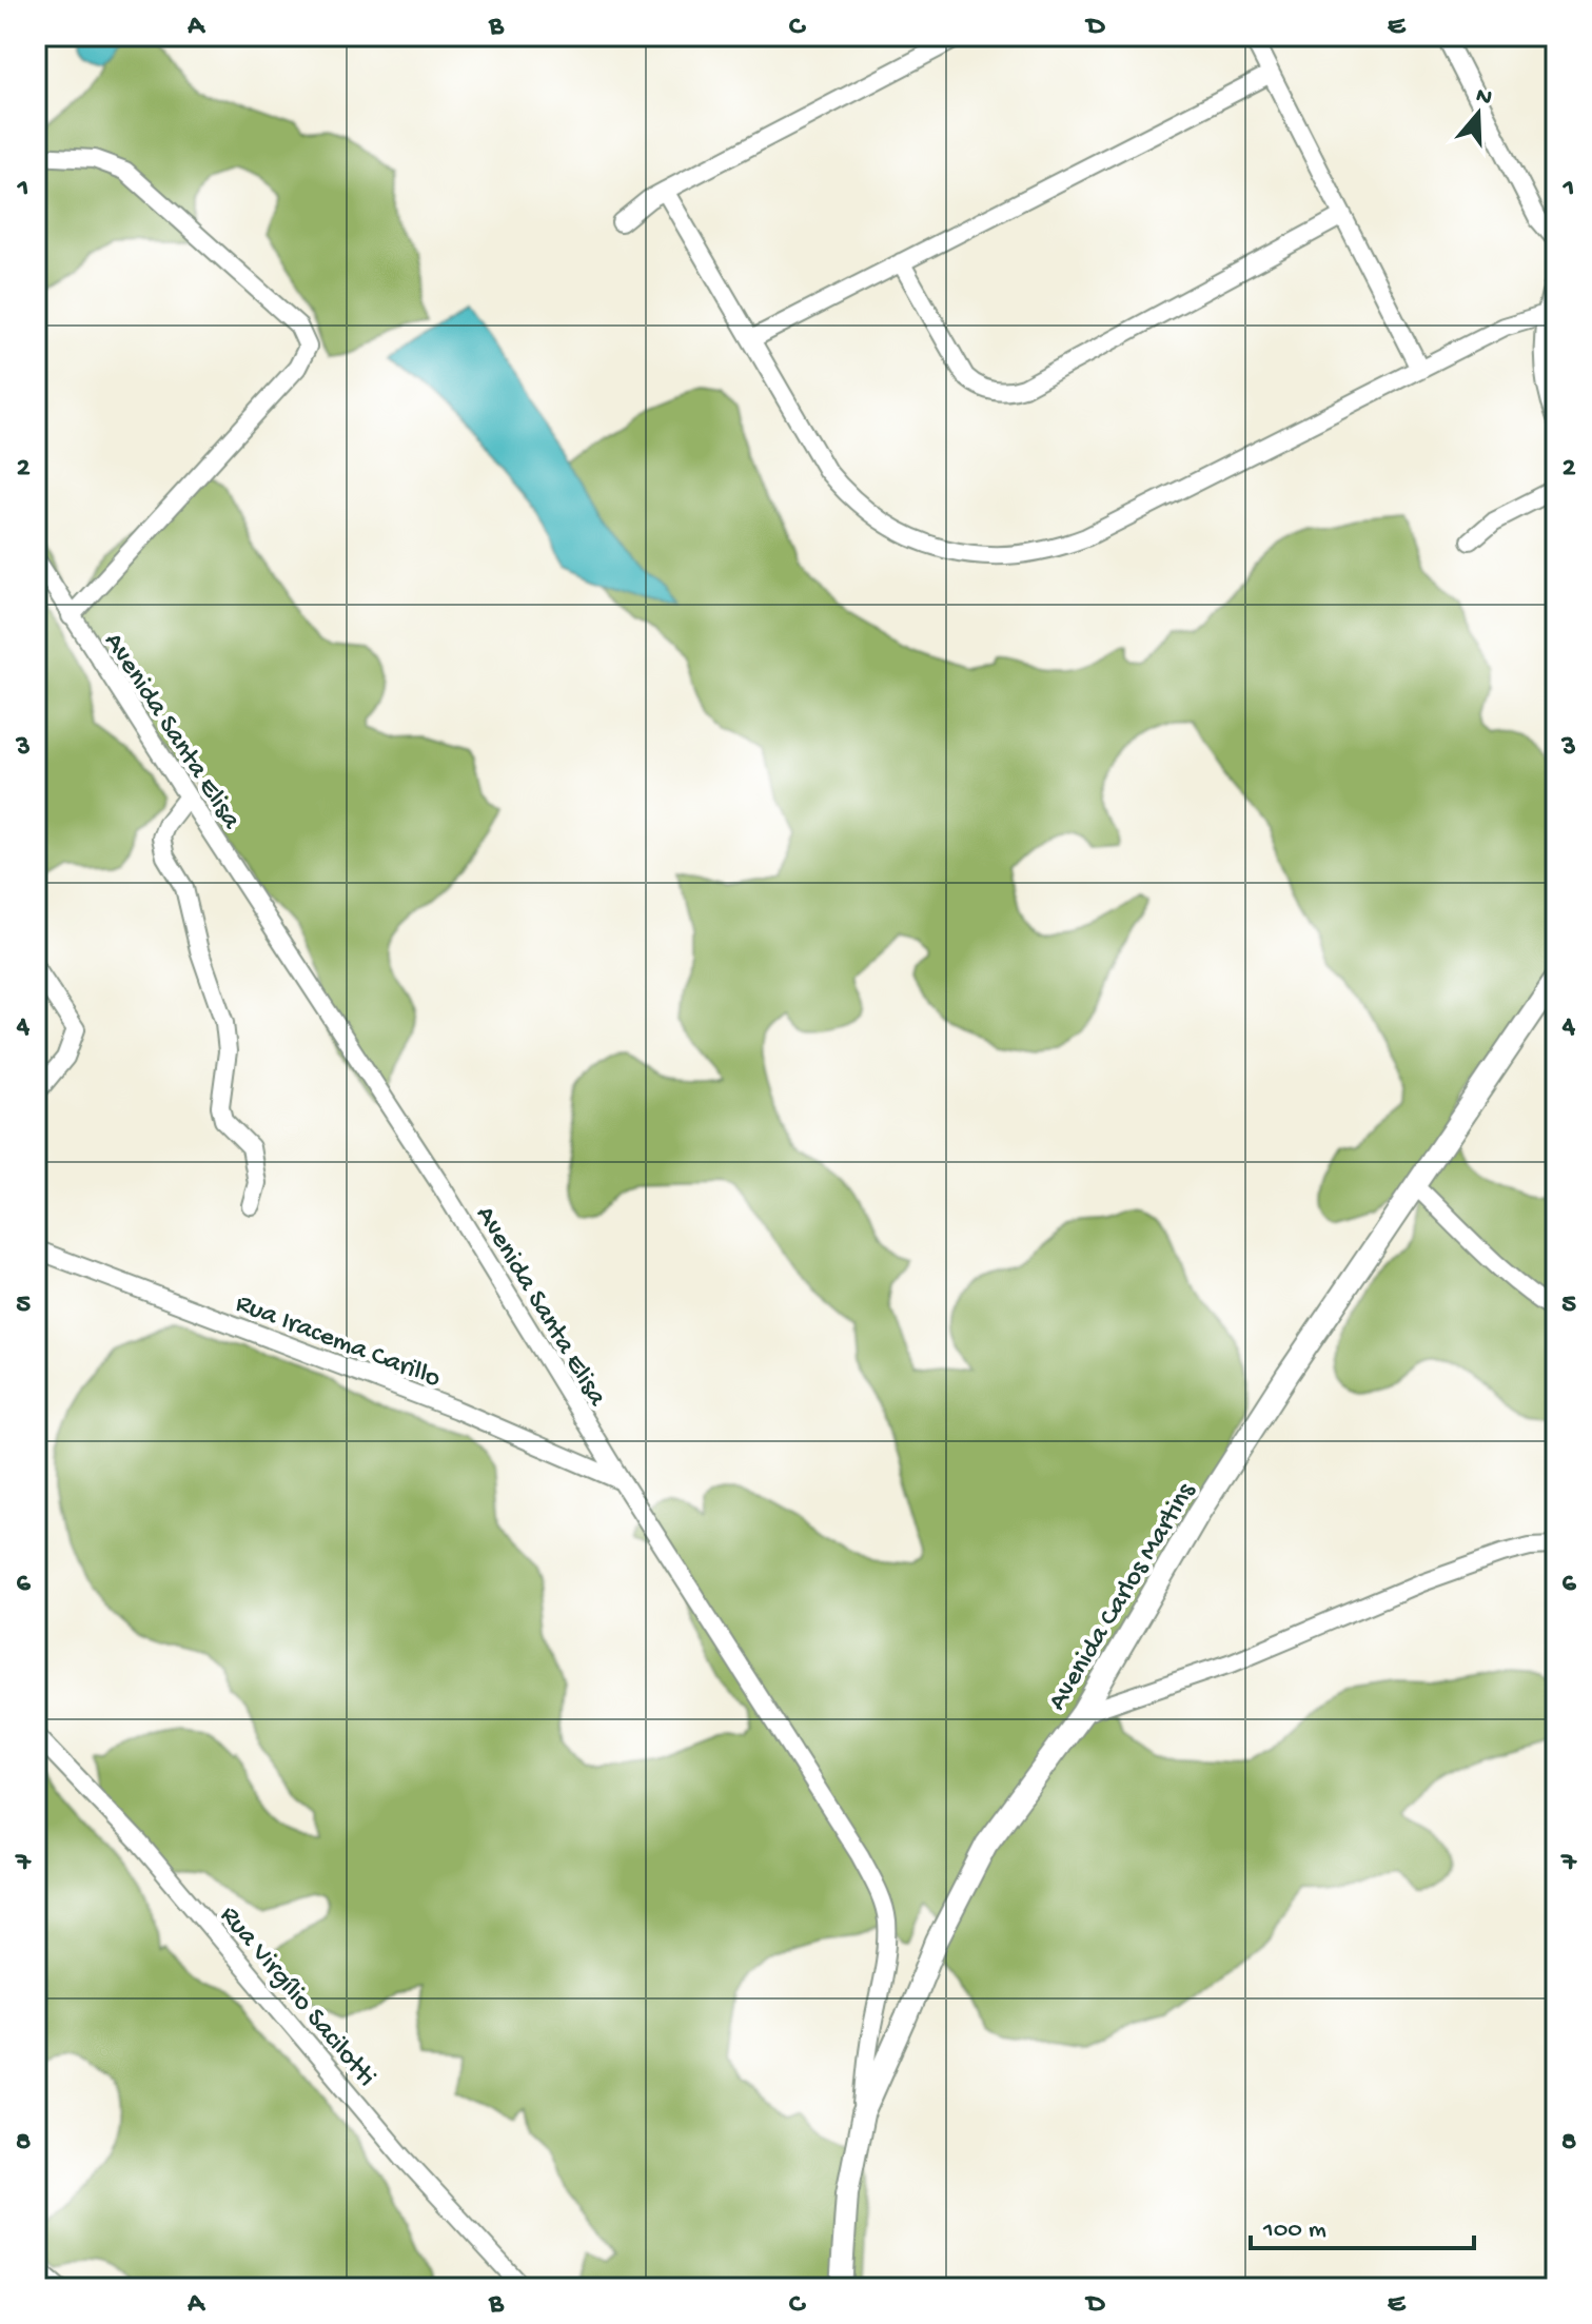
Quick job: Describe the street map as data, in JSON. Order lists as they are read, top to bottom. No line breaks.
{"streets":{"street":["Avenida Santa Elisa","Rua Iracema Carillo","Avenida Carlos Martins","Rua Virgílio Sacilotti"]},"crossings":[["Avenida Santa Elisa","Rua Iracema Carillo"],["Avenida Santa Elisa","Avenida Carlos Martins"]],"scale_bar":"100 m","north":"top","grid":{"columns":["A","B","C","D","E"],"rows":["1","2","3","4","5","6","7","8"]}}
